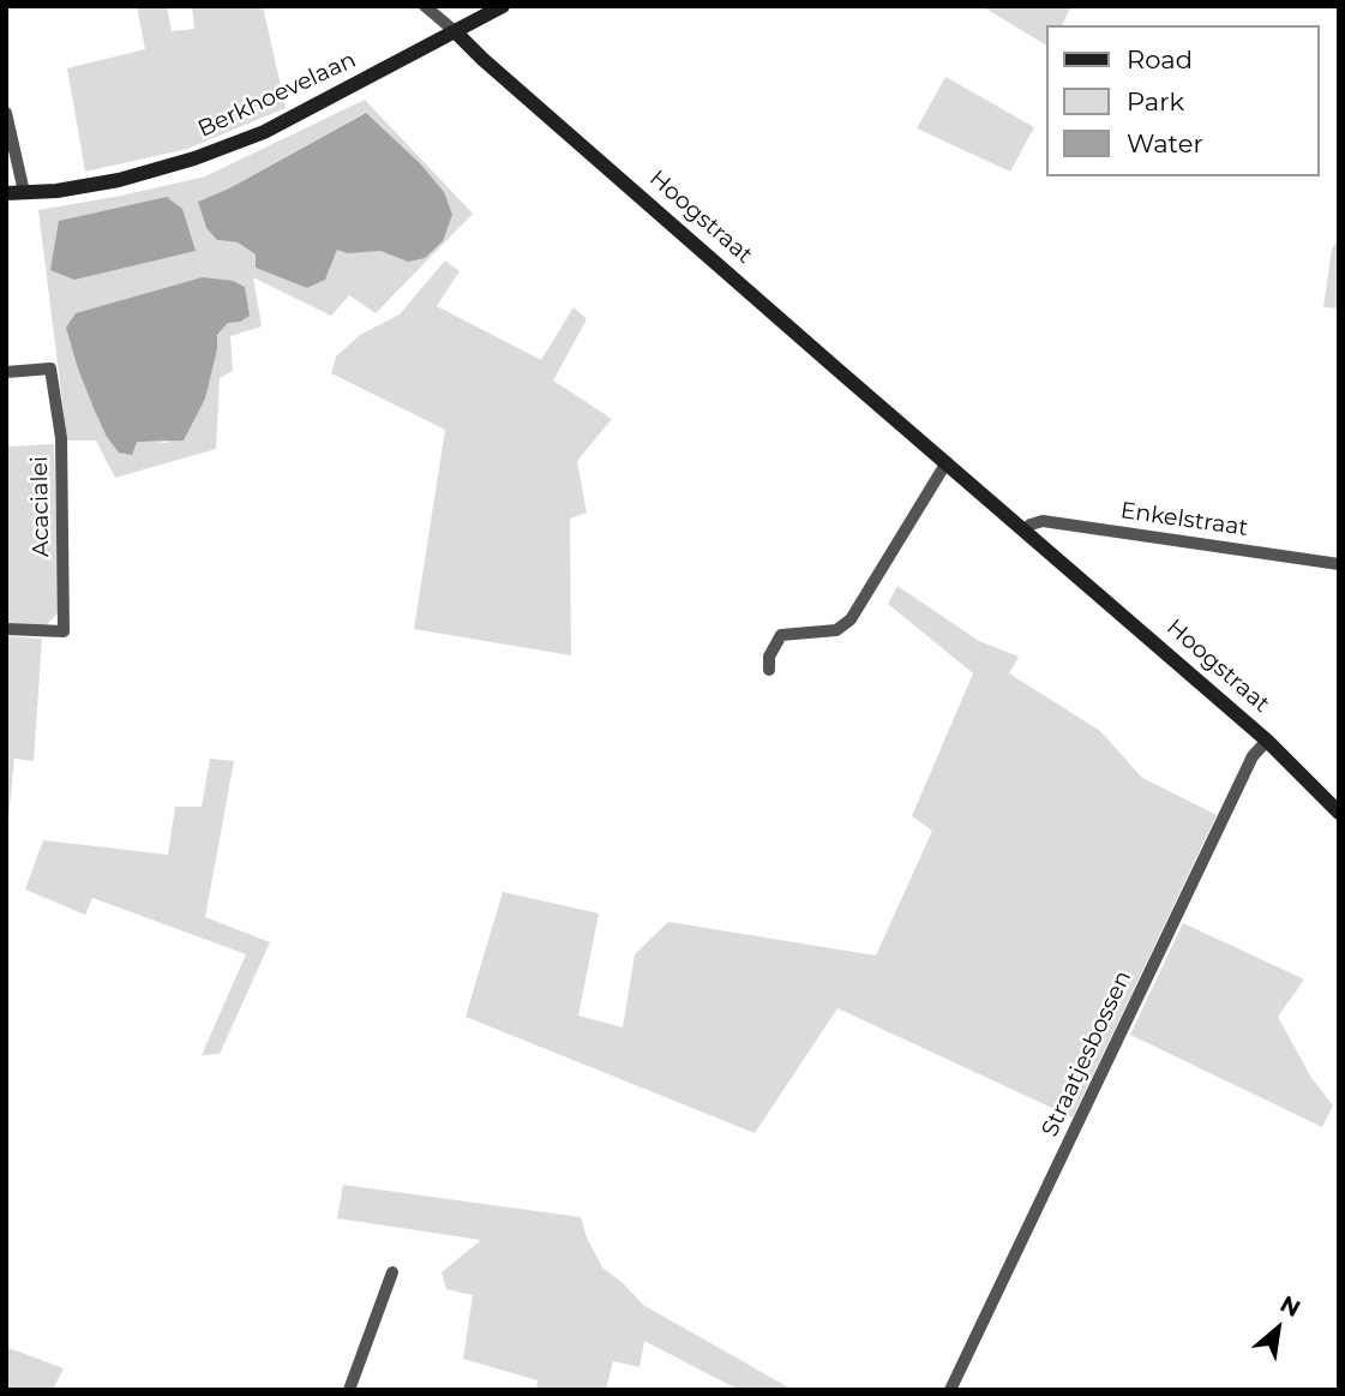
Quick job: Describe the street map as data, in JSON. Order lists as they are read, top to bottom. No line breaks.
{"streets":{"street":["Berkhoevelaan","Hoogstraat","Acacialei","Enkelstraat","Straatjesbossen"]},"crossings":[["Berkhoevelaan","Hoogstraat"],["Hoogstraat","Enkelstraat"],["Hoogstraat","Straatjesbossen"]],"legend":["Road","Park","Water"],"north":"top right"}
